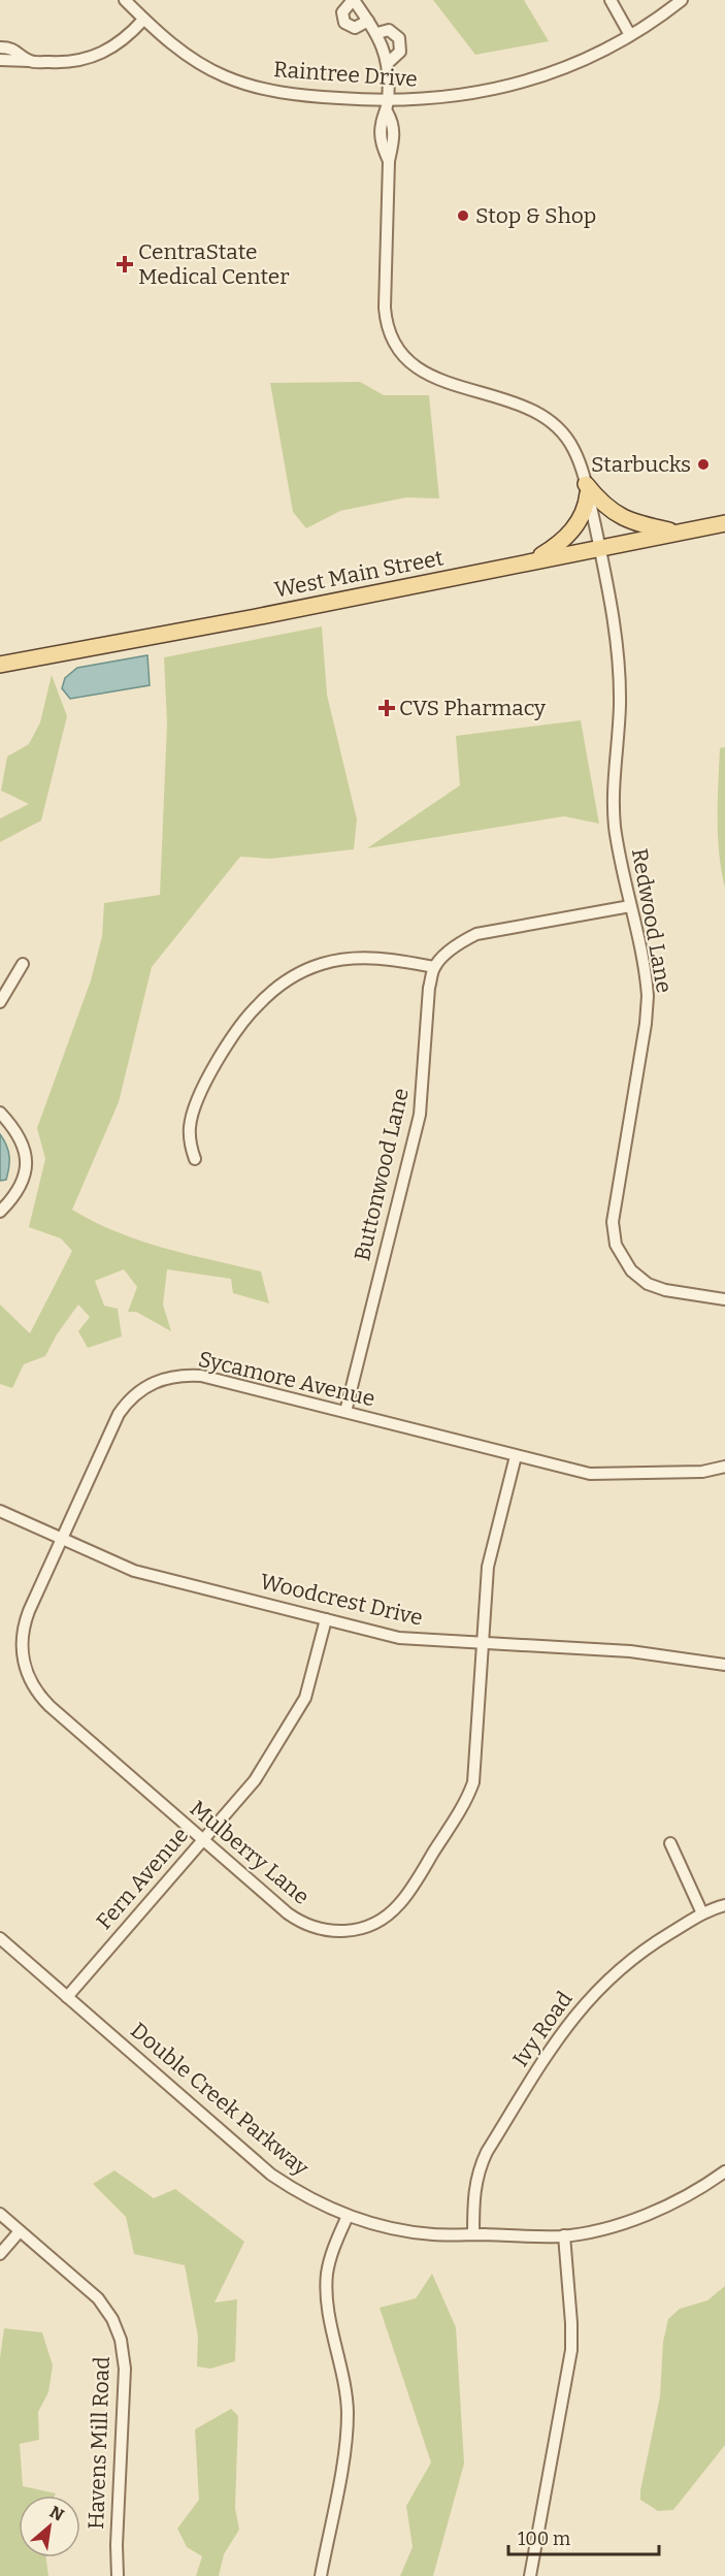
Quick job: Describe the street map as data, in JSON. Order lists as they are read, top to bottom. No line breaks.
{"streets":{"main road":["West Main Street"],"street":["Raintree Drive","Redwood Lane","Buttonwood Lane","Sycamore Avenue","Woodcrest Drive","Mulberry Lane","Fern Avenue","Ivy Road","Double Creek Parkway","Havens Mill Road"]},"crossings":[["Raintree Drive","Redwood Lane"],["West Main Street","Redwood Lane"],["Buttonwood Lane","Sycamore Avenue"],["Sycamore Avenue","Woodcrest Drive"],["Sycamore Avenue","Mulberry Lane"],["Woodcrest Drive","Mulberry Lane"],["Woodcrest Drive","Fern Avenue"],["Mulberry Lane","Fern Avenue"],["Fern Avenue","Double Creek Parkway"],["Ivy Road","Double Creek Parkway"]],"places":{"other":["Stop & Shop","Starbucks"],"health":["CentraState Medical Center","CVS Pharmacy"]},"scale_bar":"100 m","north":"top right"}
